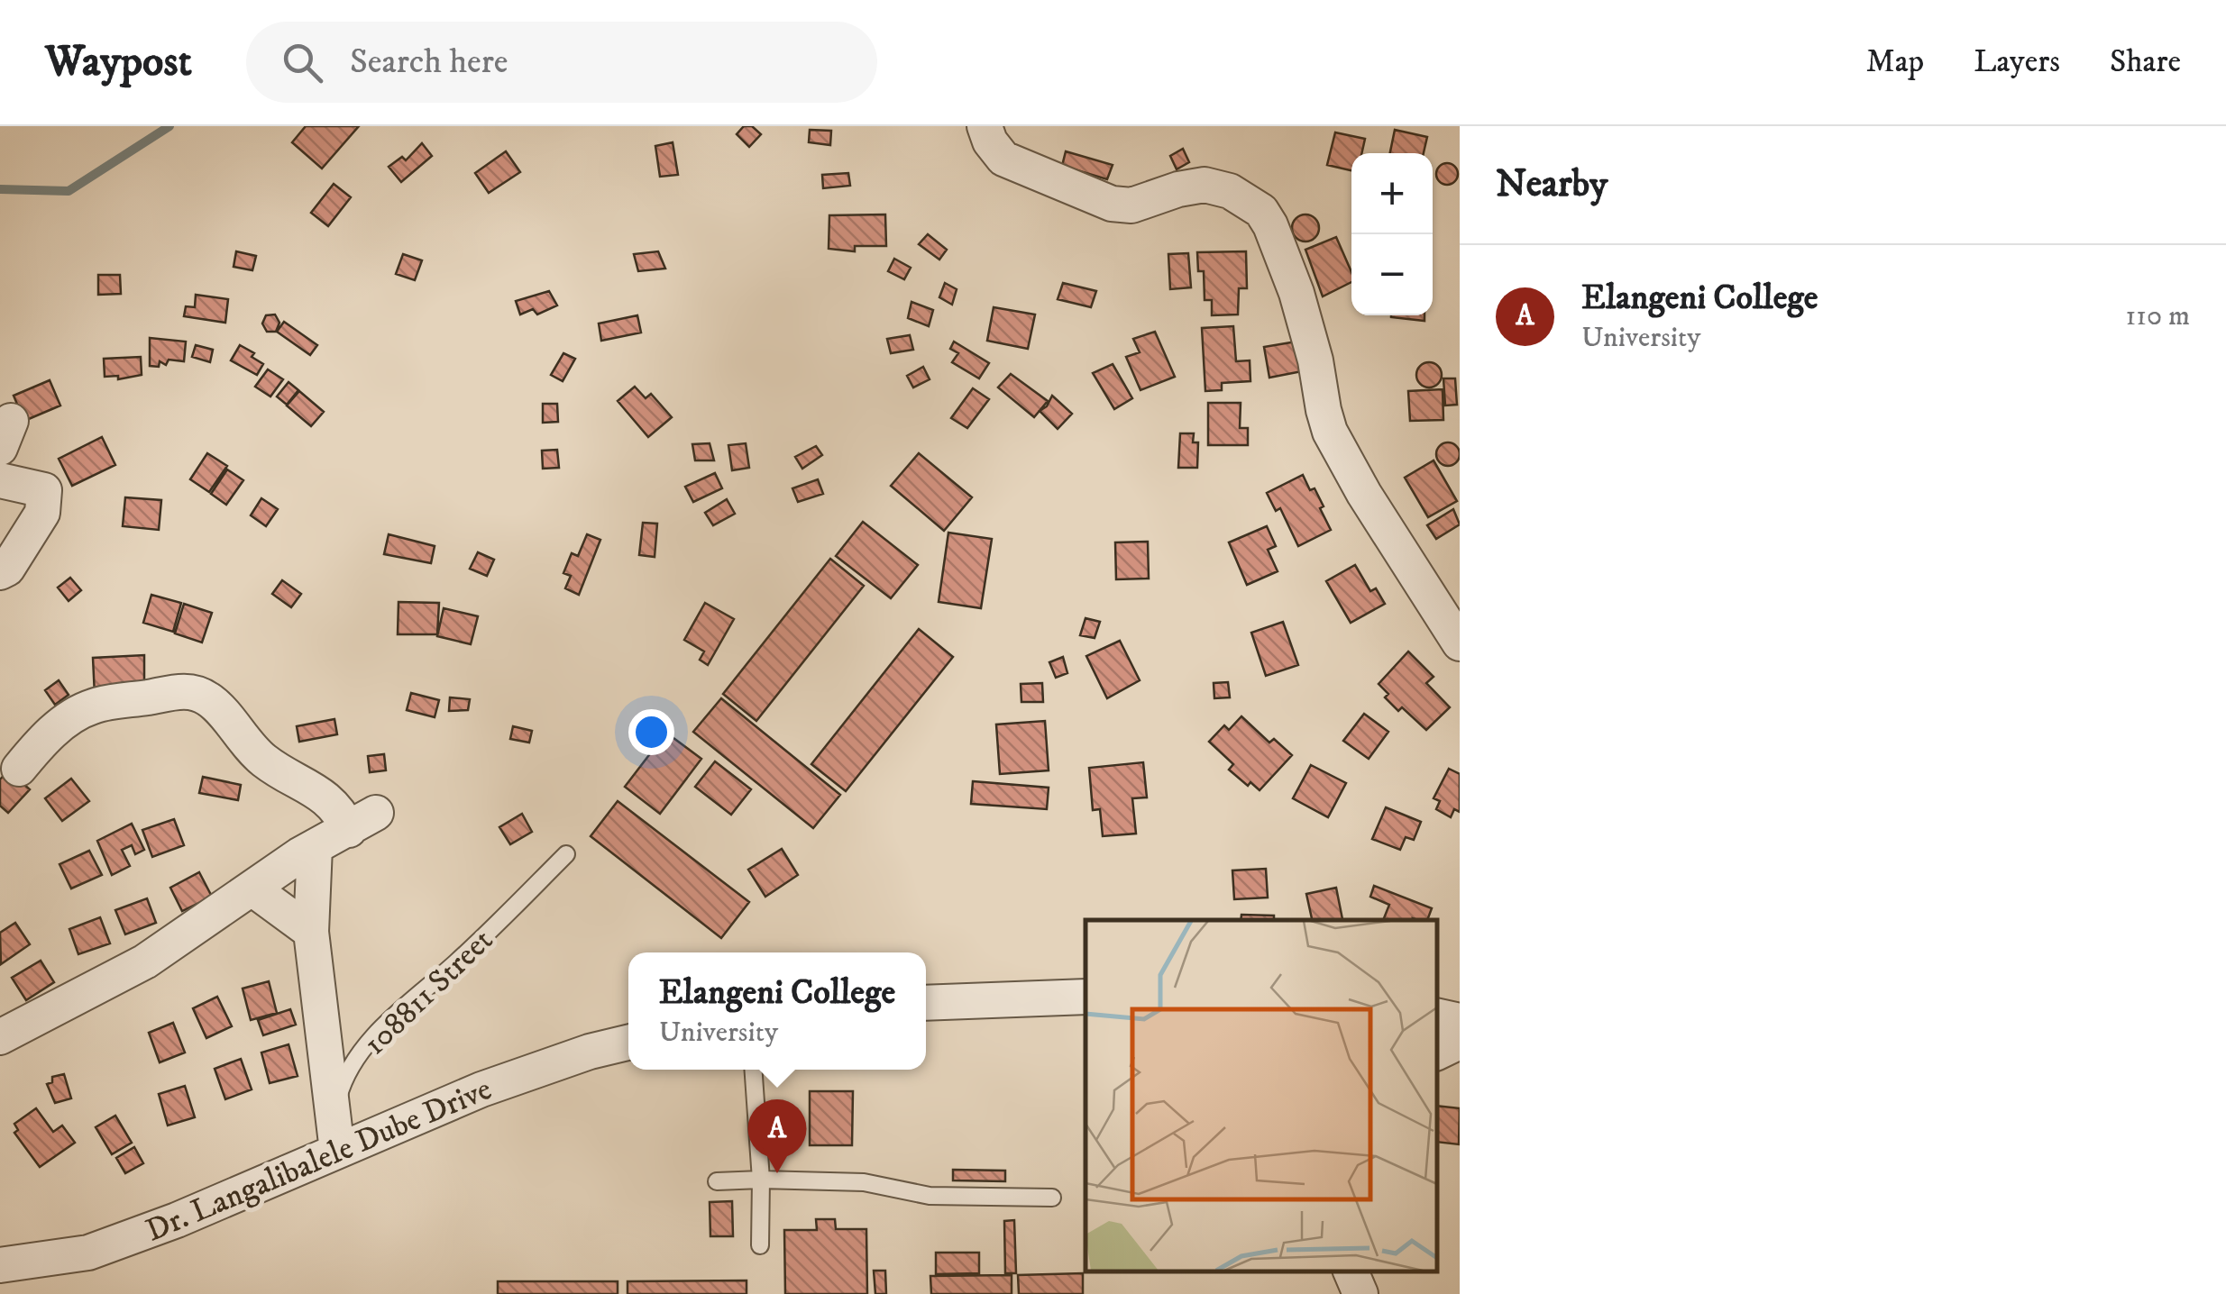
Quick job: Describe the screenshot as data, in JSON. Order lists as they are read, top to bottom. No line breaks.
{"streets":{"street":["Dr. Langalibalele Dube Drive"],"lane":["108811 Street"]},"crossings":[["108811 Street","Dr. Langalibalele Dube Drive"]],"page":{"header":"Waypost","search":"Search here","nav":["Map","Layers","Share"],"heading":"Nearby","map_buttons":["+","−"],"list":[{"mark":"A","name":"Elangeni College","note":"University","value":"110 m"}],"popup":["Elangeni College","University"],"pins":"A"}}
